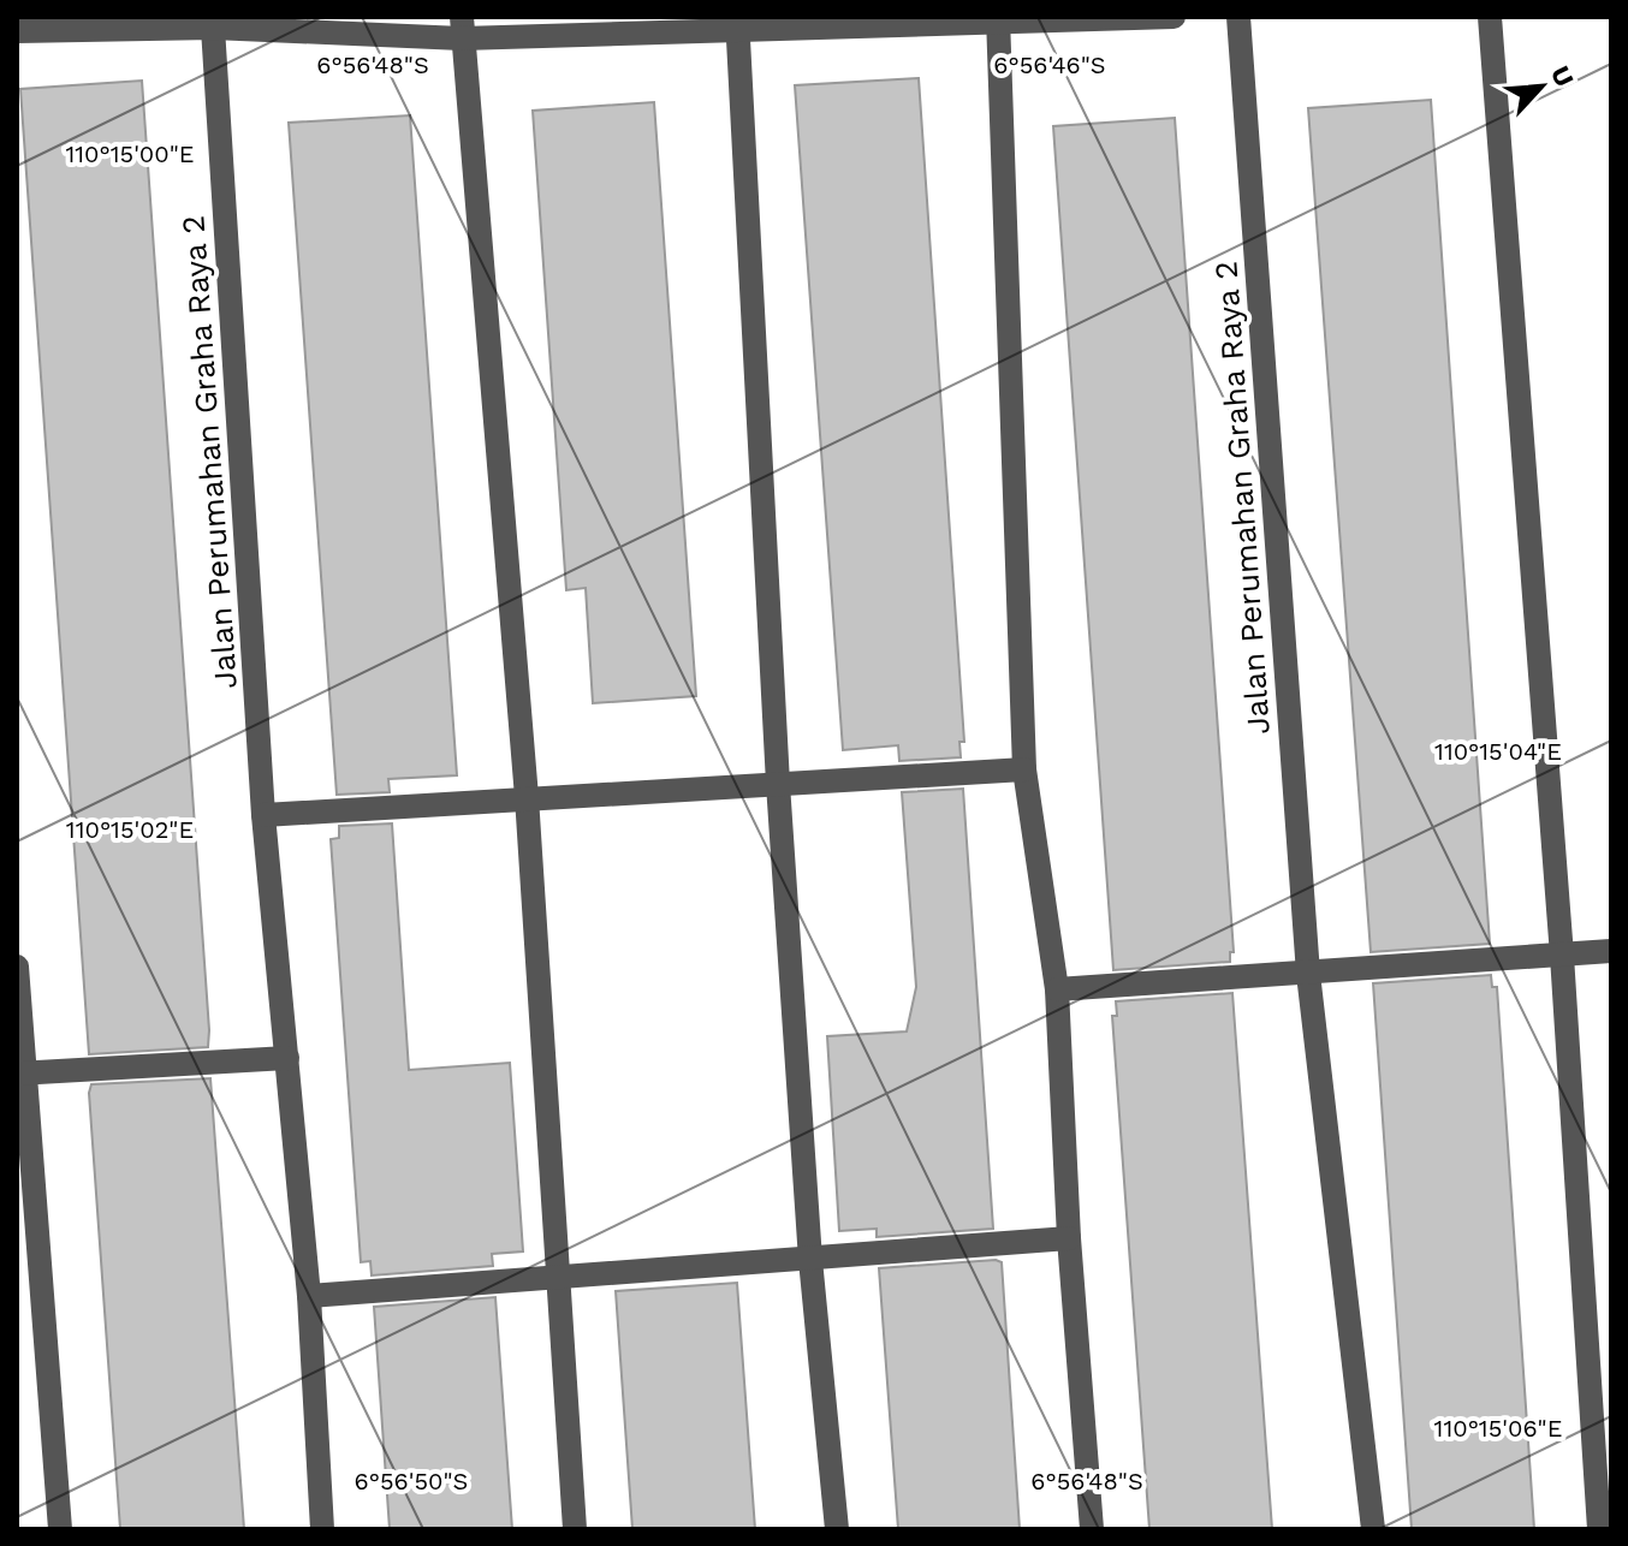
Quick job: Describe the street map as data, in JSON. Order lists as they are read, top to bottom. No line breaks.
{"streets":{"street":["Jalan Perumahan Graha Raya 2"]},"north":"top right","coordinates":["6°56'48\"S","6°56'46\"S","110°15'00\"E","110°15'04\"E","110°15'02\"E","110°15'06\"E","6°56'50\"S"]}
